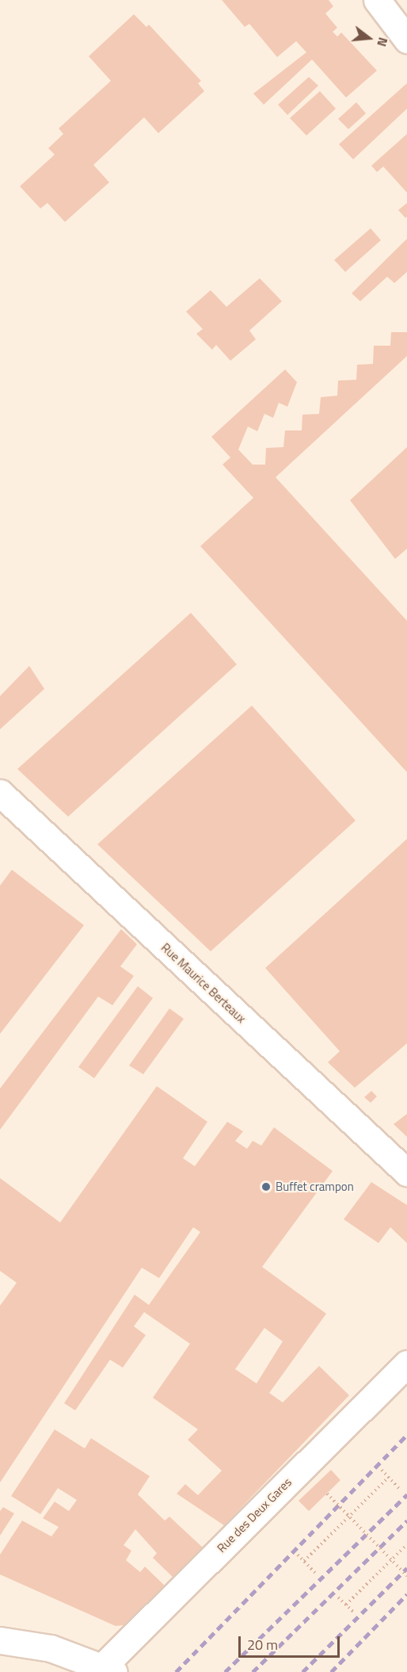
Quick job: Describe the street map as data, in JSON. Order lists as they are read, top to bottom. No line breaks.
{"streets":{"street":["Rue Maurice Berteaux","Rue des Deux Gares"]},"places":["Buffet crampon"],"scale_bar":"20 m","north":"right"}
